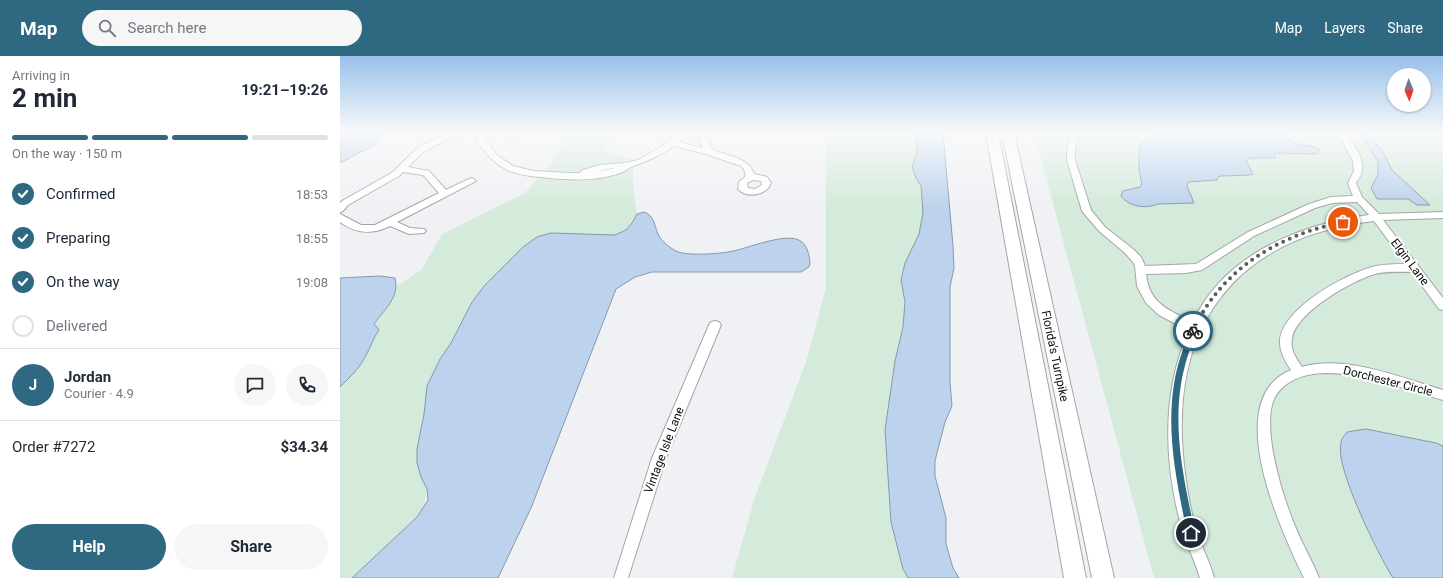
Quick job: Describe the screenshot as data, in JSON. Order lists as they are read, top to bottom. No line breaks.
{"streets":{"highway":["Florida's Turnpike"],"street":["Elgin Lane","Dorchester Circle","Vintage Isle Lane"]},"north":"bottom","page":{"header":"Map","search":"Search here","nav":["Map","Layers","Share"],"heading":["2 min","Arriving in","19:21–19:26"],"panel":["Jordan","Courier · 4.9","Order #7272","$34.34"],"bar":"On the way · 150 m","list":[["Confirmed","18:53"],["Preparing","18:55"],["On the way","19:08"],"Delivered"],"round":"J","buttons":["Help","Share"]}}
